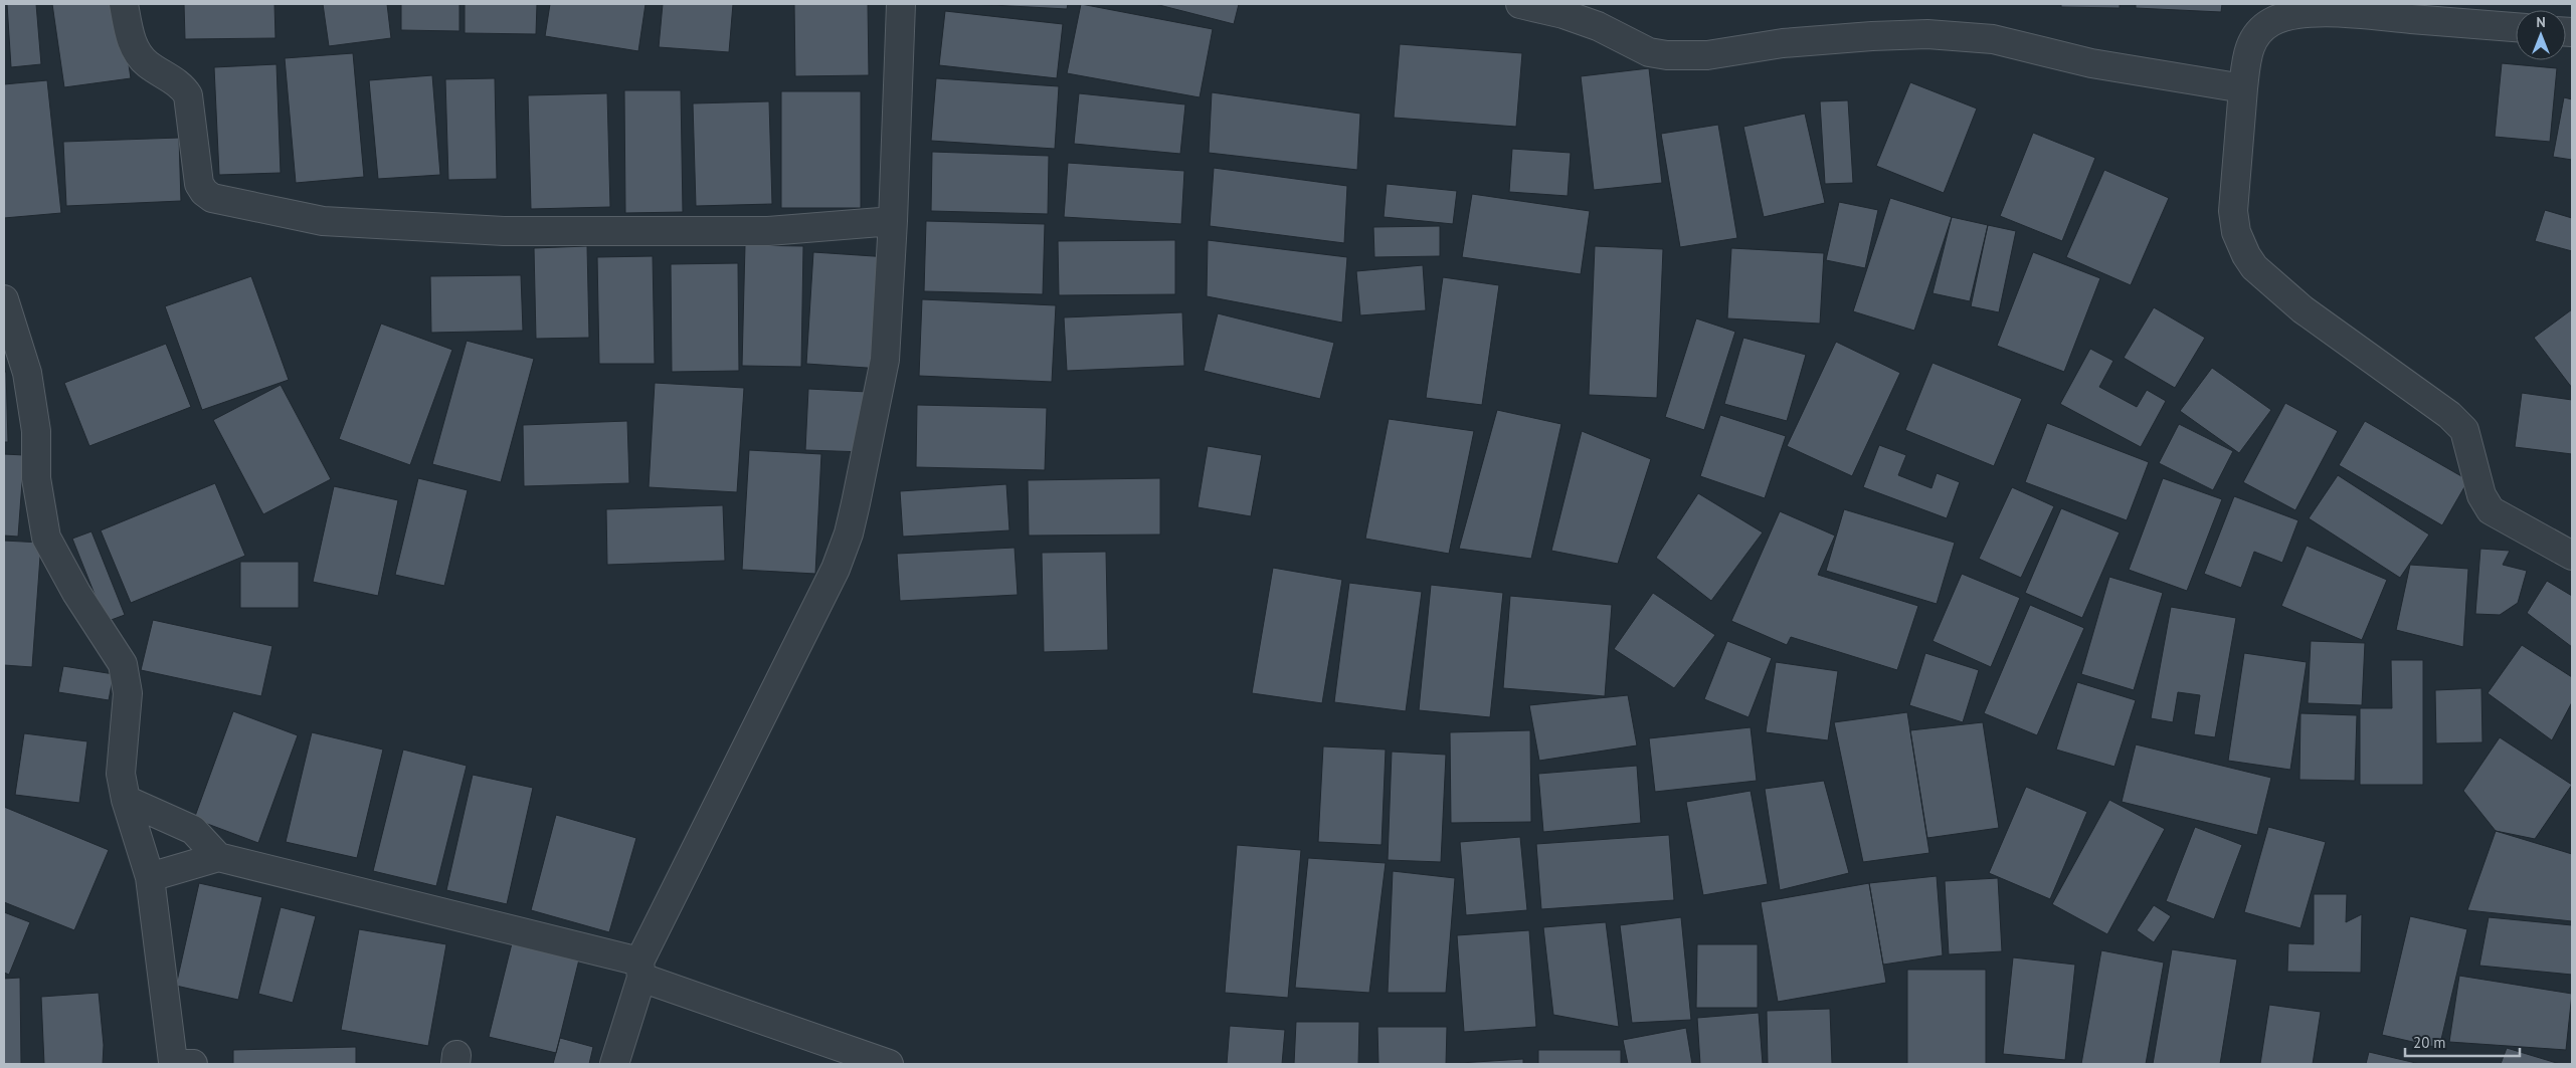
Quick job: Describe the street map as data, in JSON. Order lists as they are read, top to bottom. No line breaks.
{"scale_bar":"20 m","north":"top"}
